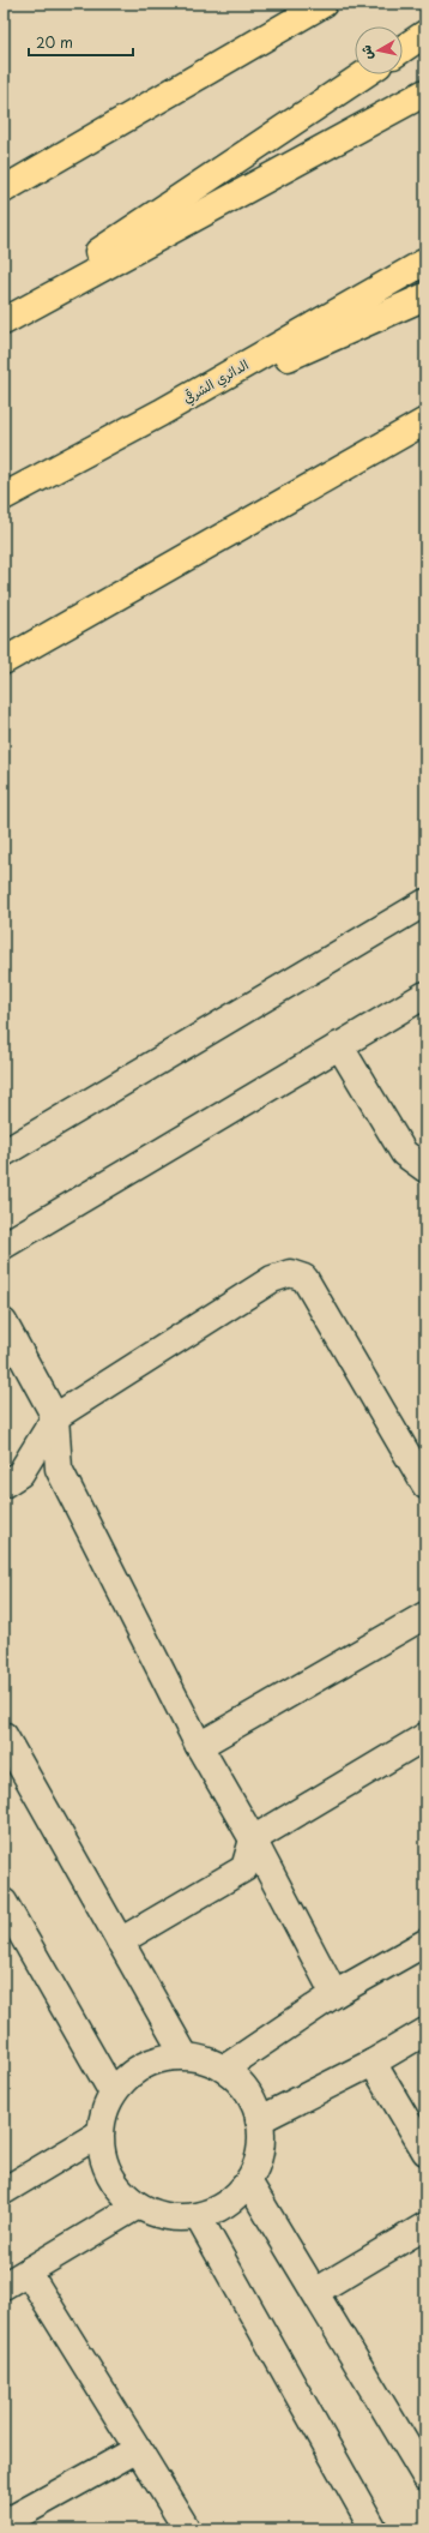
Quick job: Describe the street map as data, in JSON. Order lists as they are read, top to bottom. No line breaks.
{"streets":{"main road":["الدائري الشرقي"]},"scale_bar":"20 m","north":"left"}
